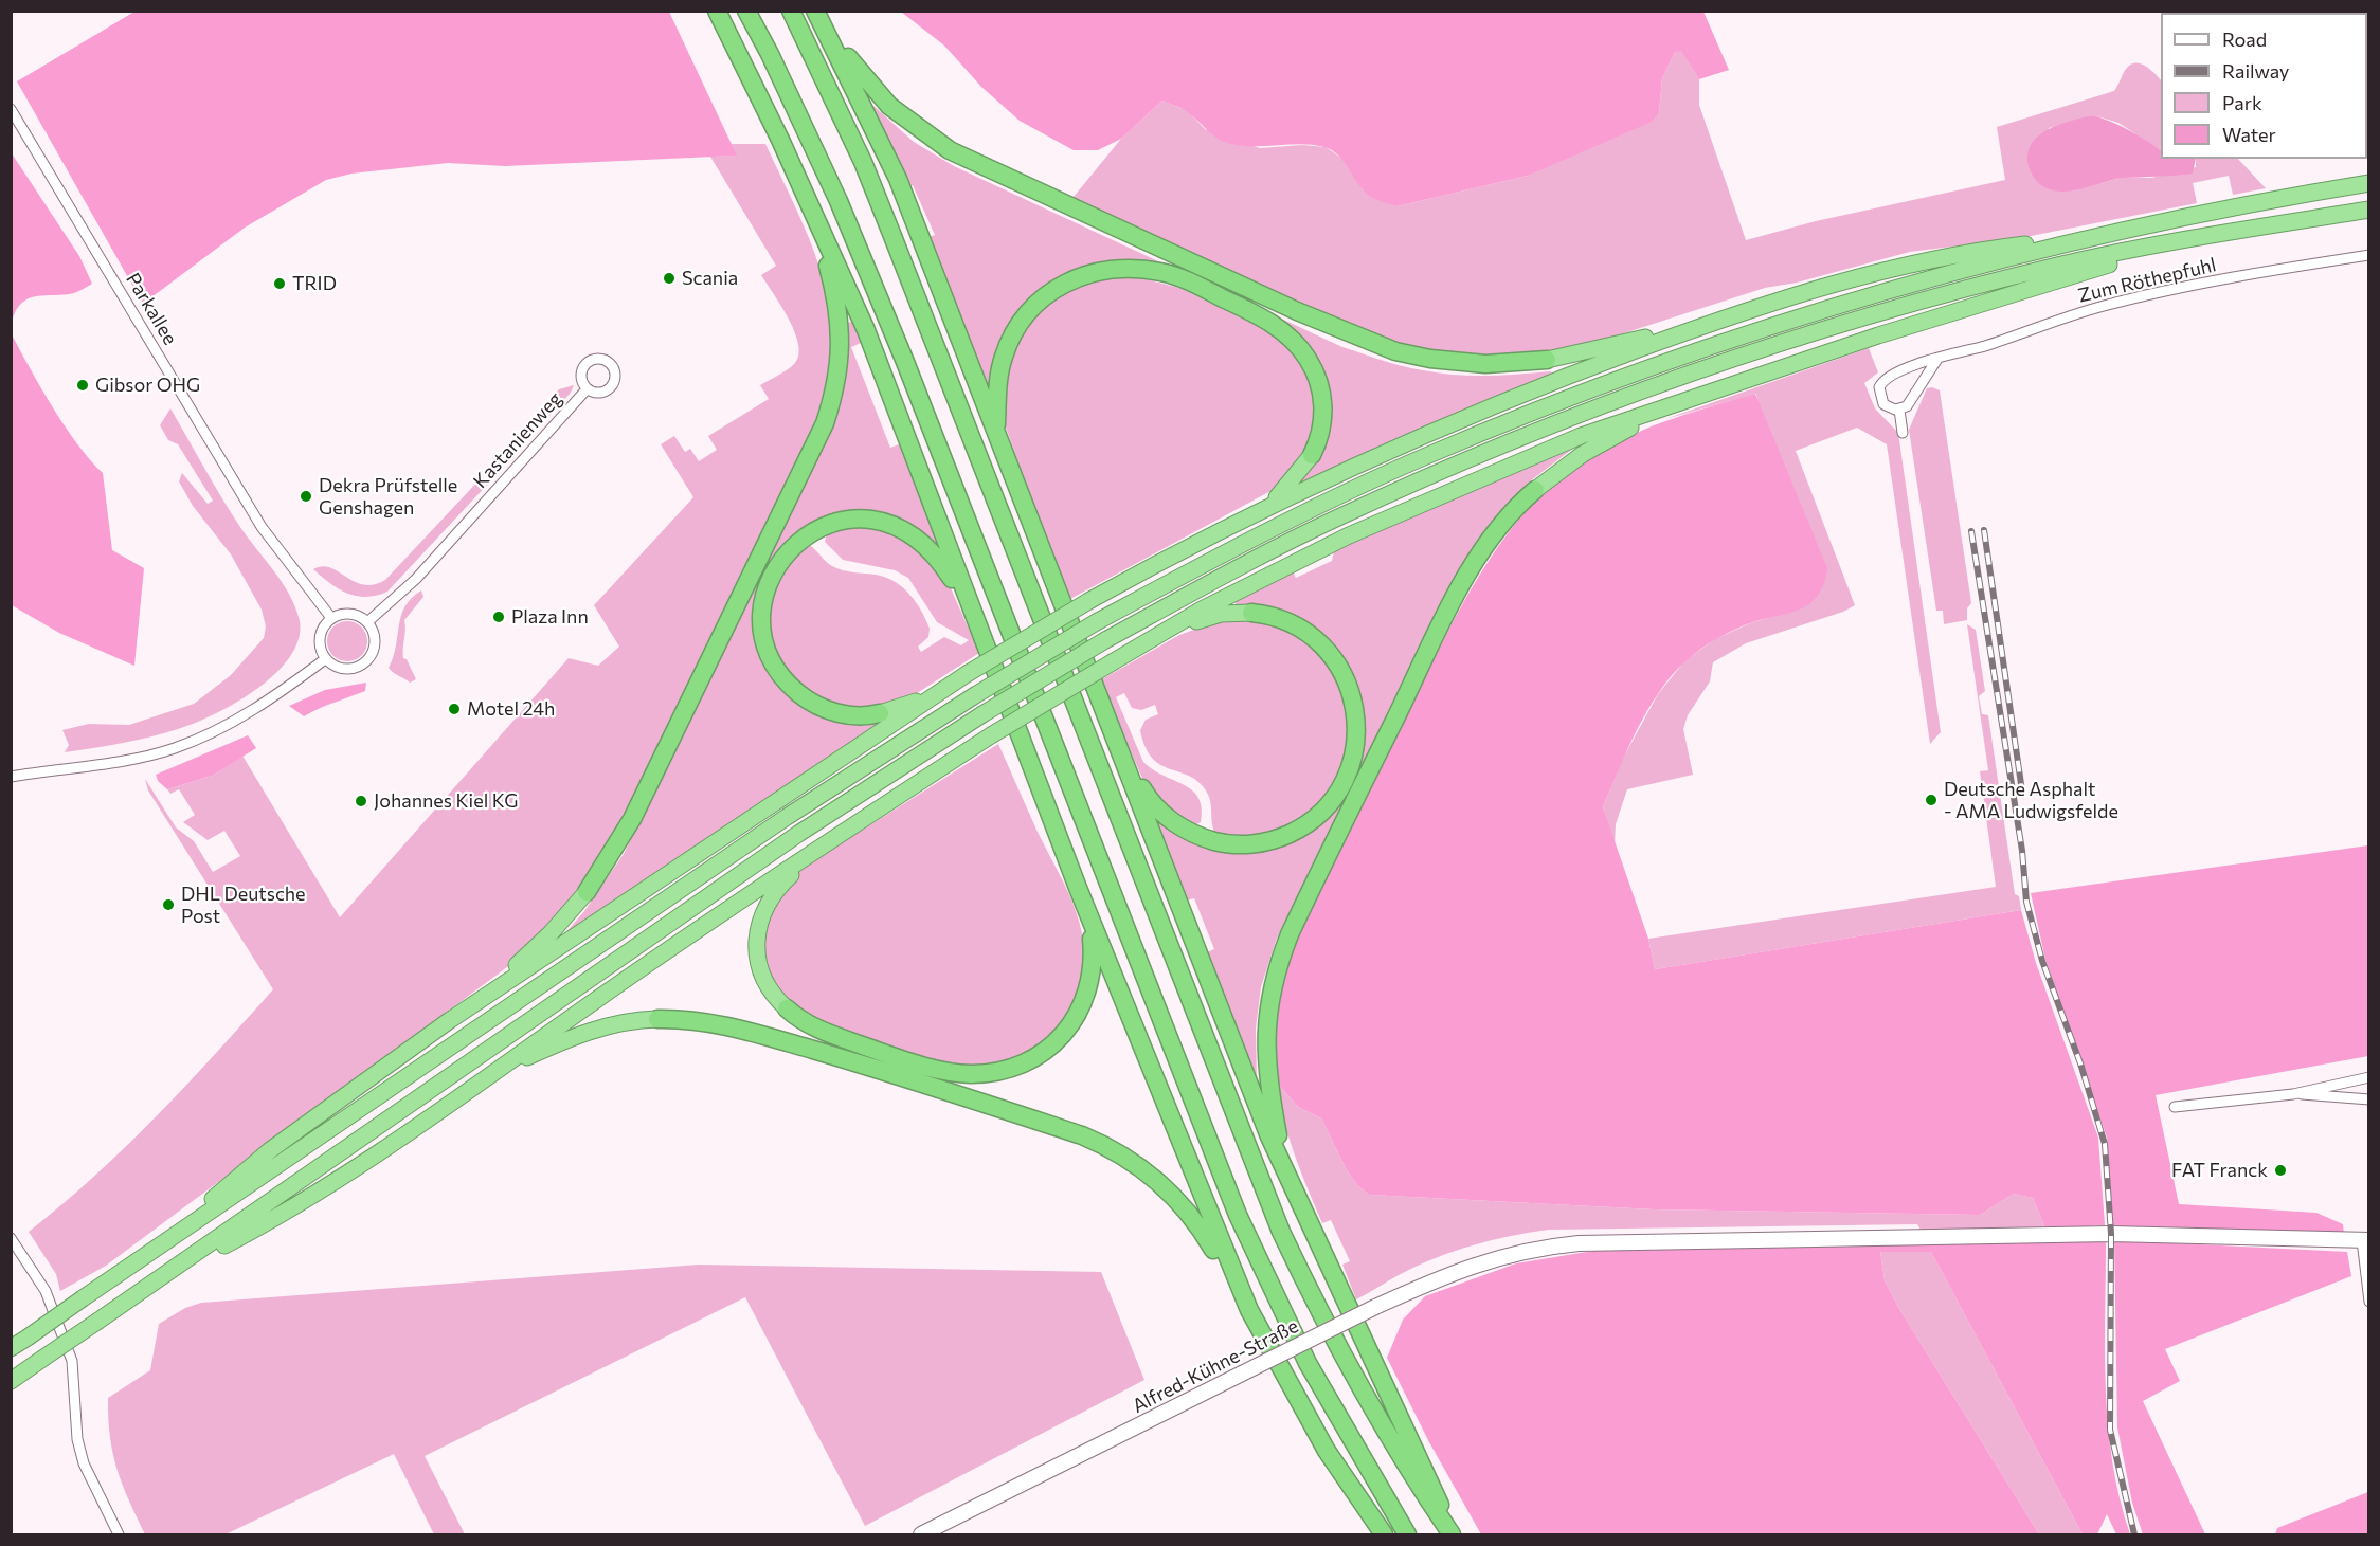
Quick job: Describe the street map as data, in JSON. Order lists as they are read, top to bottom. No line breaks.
{"streets":{"main road":["Alfred-Kühne-Straße"],"street":["Zum Röthepfuhl","Parkallee","Kastanienweg"]},"crossings":[["Parkallee","Kastanienweg"]],"places":["Scania","TRID","Gibsor OHG","Dekra Prüfstelle Genshagen","Plaza Inn","Motel 24h","Deutsche Asphalt - AMA Ludwigsfelde","Johannes Kiel KG","DHL Deutsche Post","FAT Franck"],"legend":["Road","Railway","Park","Water"]}
